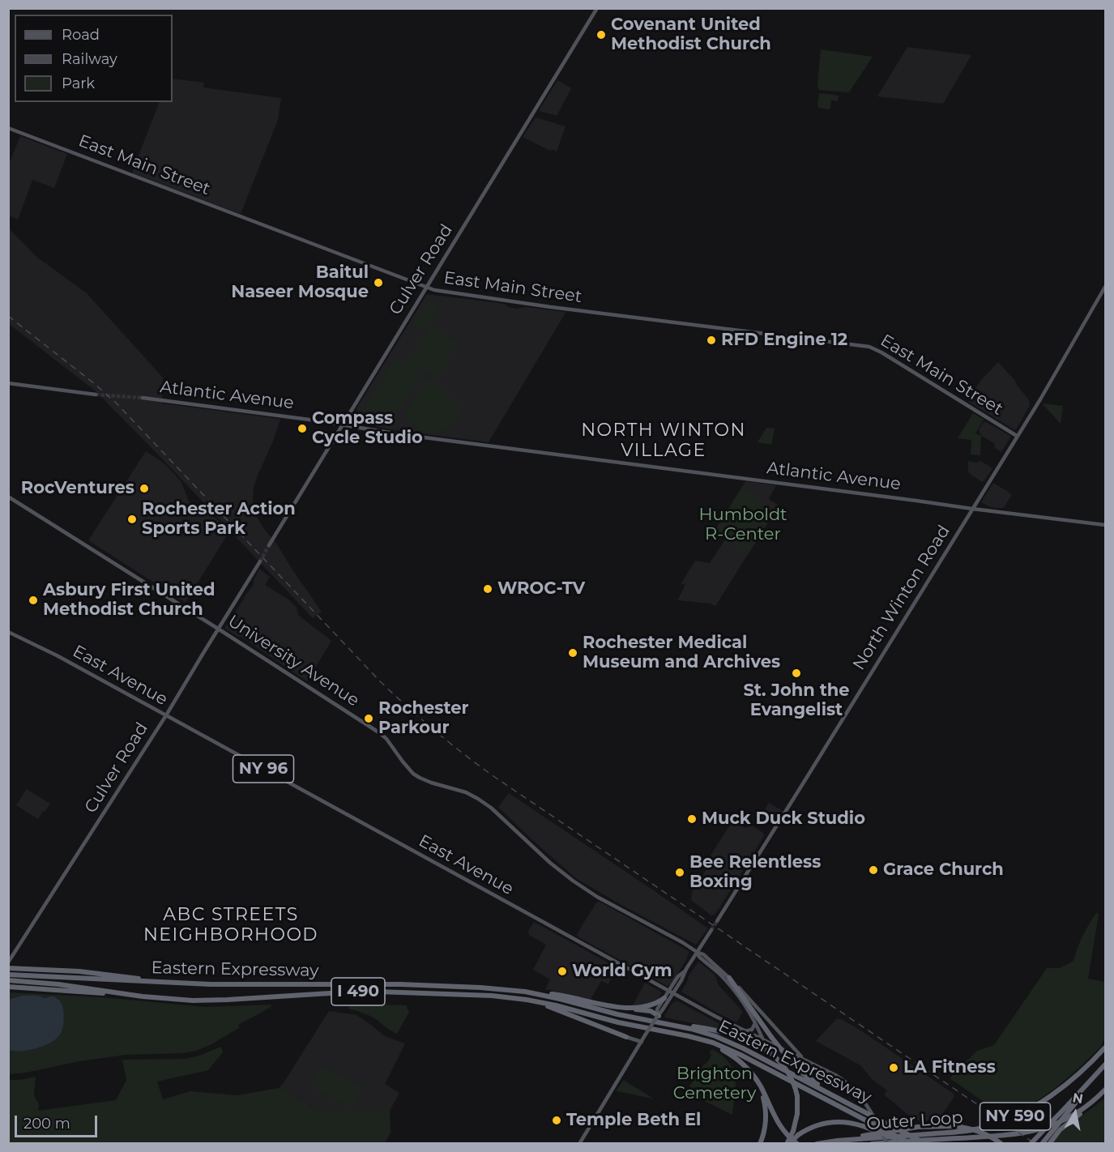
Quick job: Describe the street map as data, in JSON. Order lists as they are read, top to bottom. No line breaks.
{"streets":{"highway":["Eastern Expressway","I 490","NY 590","Outer Loop"],"main road":["East Main Street","Culver Road","Atlantic Avenue","North Winton Road","University Avenue","East Avenue","NY 96"]},"crossings":[["East Main Street","Culver Road"],["East Main Street","North Winton Road"],["Culver Road","Atlantic Avenue"],["Culver Road","University Avenue"],["Culver Road","East Avenue"],["Atlantic Avenue","North Winton Road"],["University Avenue","East Avenue"],["Eastern Expressway","Outer Loop"]],"districts":["NORTH WINTON VILLAGE","ABC STREETS NEIGHBORHOOD"],"parks":["Humboldt R-Center","Brighton Cemetery"],"places":["Covenant United Methodist Church","Baitul Naseer Mosque","RFD Engine 12","Compass Cycle Studio","RocVentures","Rochester Action Sports Park","WROC-TV","Asbury First United Methodist Church","Rochester Medical Museum and Archives","St. John the Evangelist","Rochester Parkour","Muck Duck Studio","Grace Church","Bee Relentless Boxing","World Gym","LA Fitness","Temple Beth El"],"legend":["Road","Railway","Park"],"scale_bar":"200 m","north":"top"}
